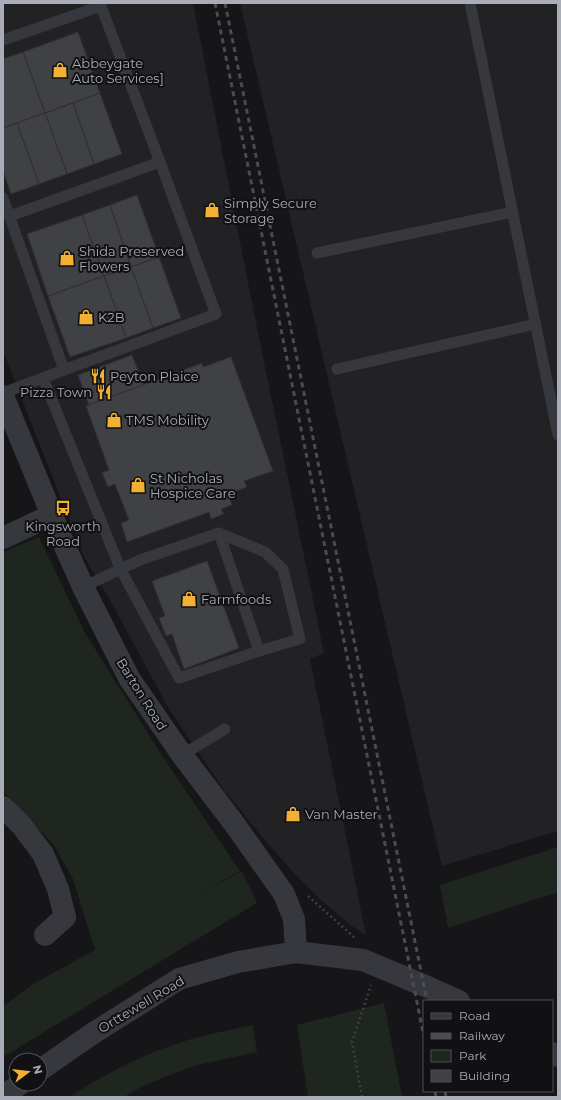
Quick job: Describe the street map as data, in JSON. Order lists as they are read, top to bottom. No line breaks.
{"streets":{"street":["Barton Road","Orttewell Road"]},"crossings":[["Barton Road","Orttewell Road"]],"places":{"shop":["Abbeygate Auto Services]","Simply Secure Storage","Shida Preserved Flowers","K2B","TMS Mobility","St Nicholas Hospice Care","Farmfoods","Van Master"],"restaurant":["Peyton Plaice","Pizza Town"],"bus stop":["Kingsworth Road"]},"legend":["Road","Railway","Park","Building"],"north":"right"}
